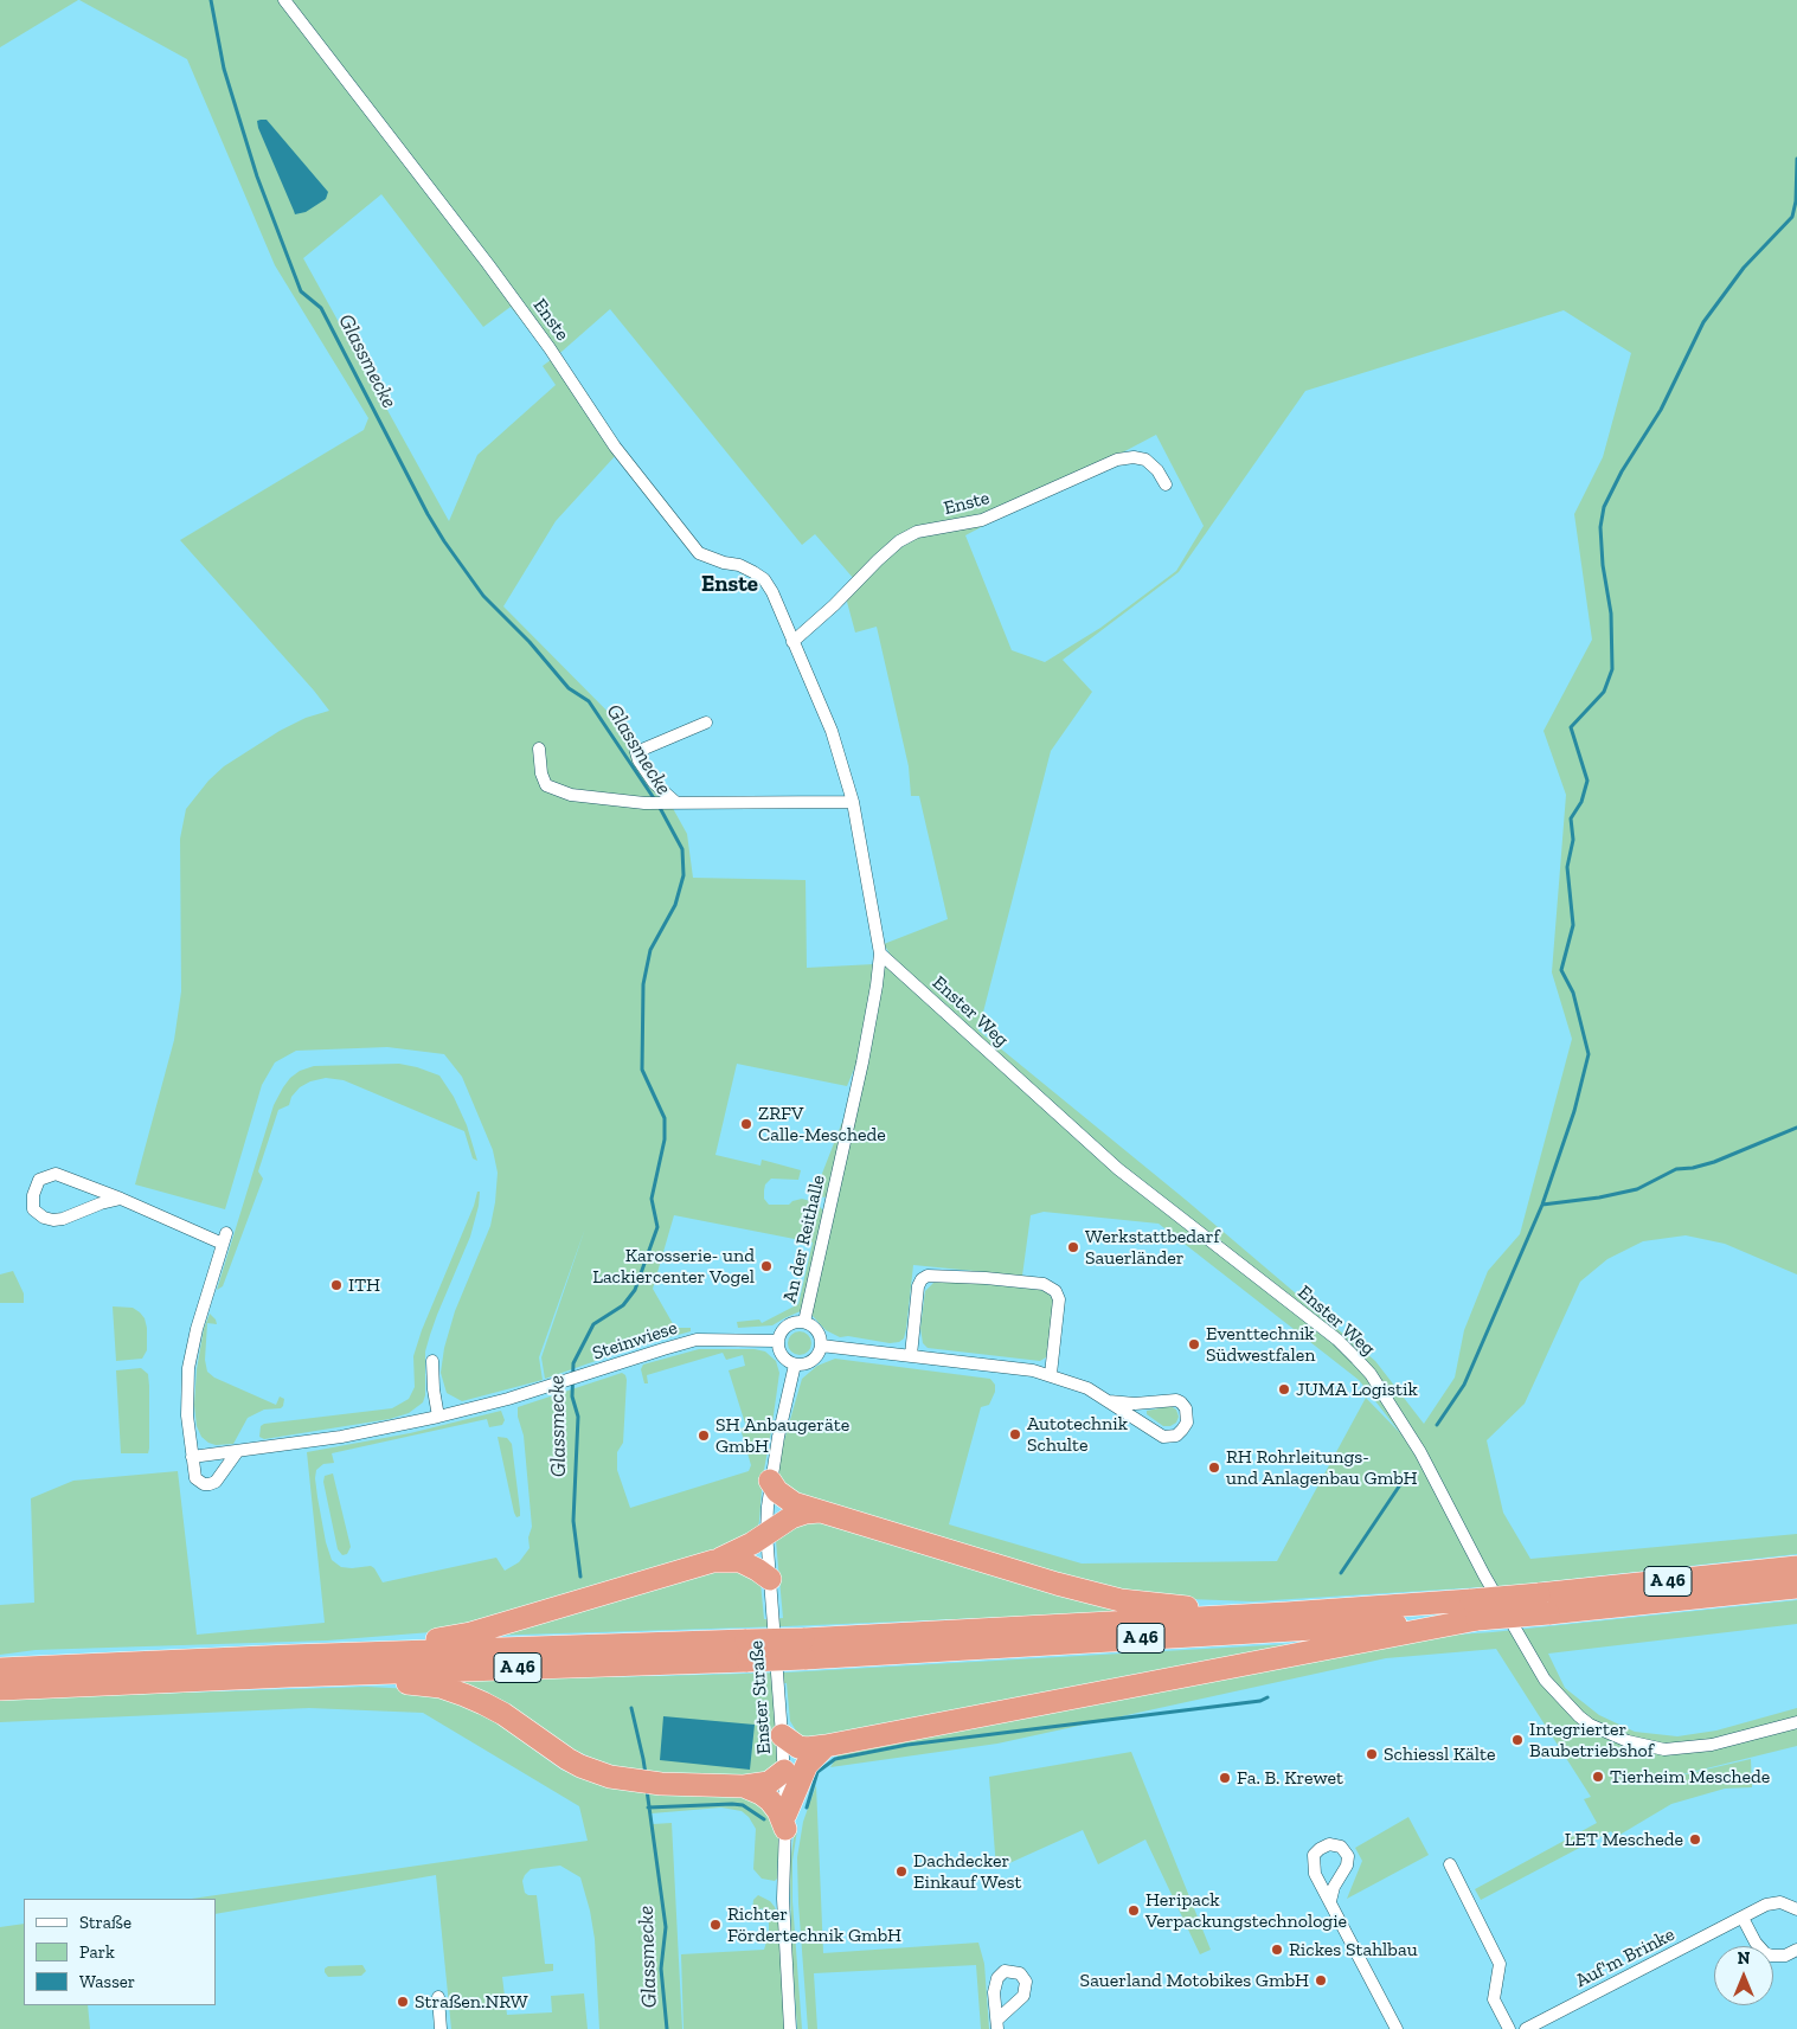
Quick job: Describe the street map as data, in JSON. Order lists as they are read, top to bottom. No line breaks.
{"streets":{"highway":["A 46"],"street":["Enste","Enster Weg","An der Reithalle","Steinwiese","Enster Straße","Auf'm Brinke"]},"crossings":[["Enste","Enster Weg"],["Enste","An der Reithalle"],["Enster Weg","An der Reithalle"],["An der Reithalle","Steinwiese"],["An der Reithalle","Enster Straße"],["Steinwiese","Enster Straße"]],"districts":["Enste"],"water":["Glassmecke"],"places":["ZRFV Calle-Meschede","Werkstattbedarf Sauerländer","Karosserie- und Lackiercenter Vogel","ITH","Eventtechnik Südwestfalen","JUMA Logistik","Autotechnik Schulte","SH Anbaugeräte GmbH","RH Rohrleitungs- und Anlagenbau GmbH","Integrierter Baubetriebshof","Schiessl Kälte","Tierheim Meschede","Fa. B. Krewet","LET Meschede","Dachdecker Einkauf West","Heripack Verpackungstechnologie","Richter Fördertechnik GmbH","Rickes Stahlbau","Sauerland Motobikes GmbH","Straßen.NRW"],"legend":["Straße","Park","Wasser"],"north":"top"}
